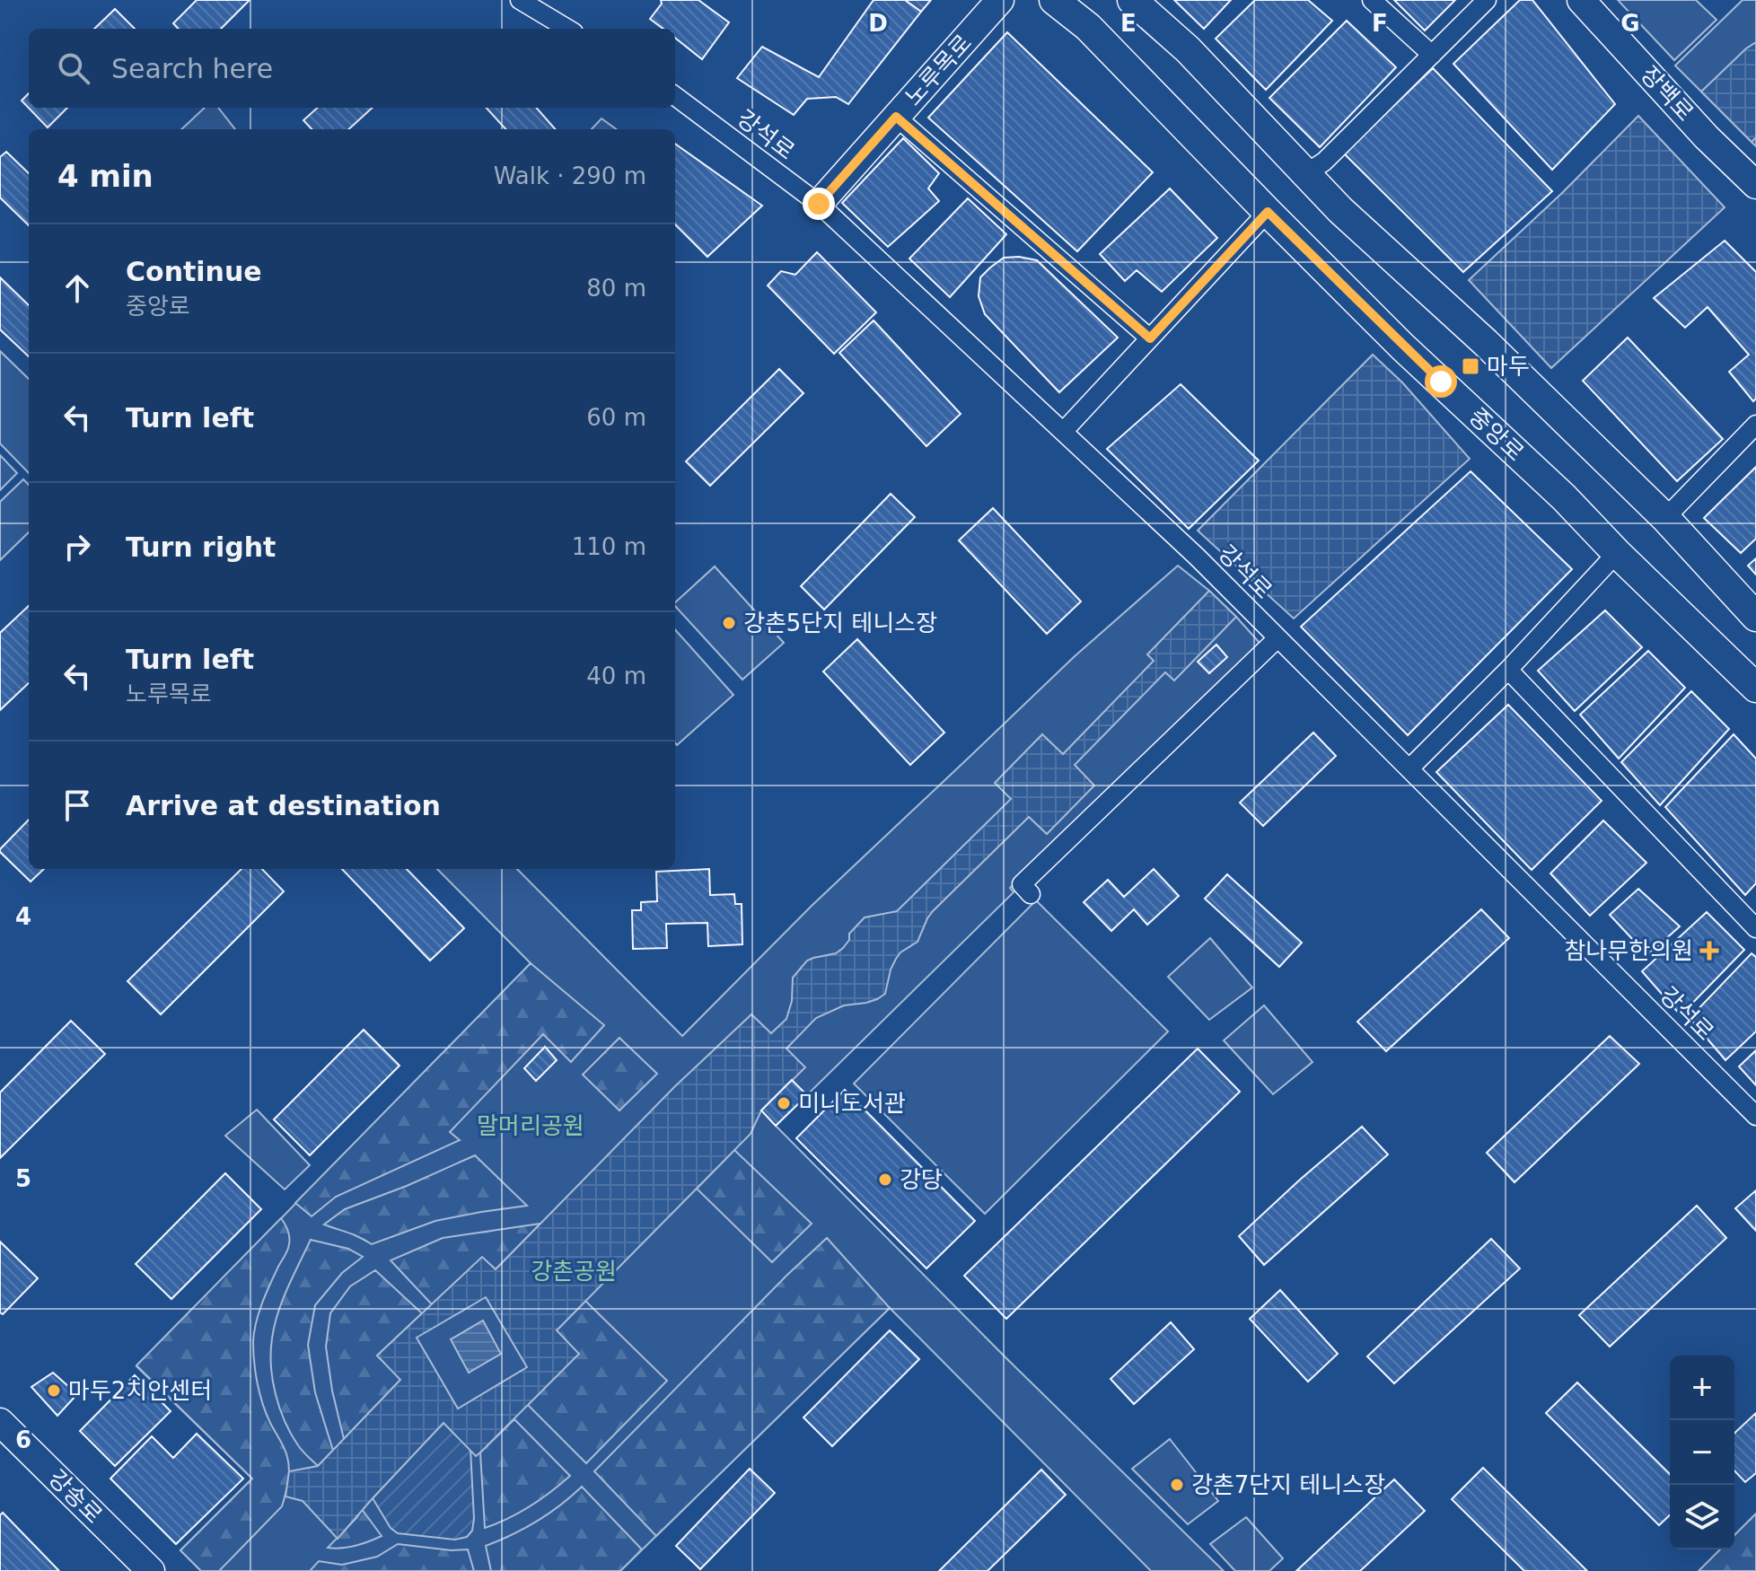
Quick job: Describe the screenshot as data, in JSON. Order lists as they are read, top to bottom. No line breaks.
{"streets":{"main road":["중앙로"],"street":["노루목로","장백로","강석로","강송로"]},"crossings":[["노루목로","강석로"]],"parks":["말머리공원","강촌공원"],"places":{"transit":["마두"],"other":["강촌5단지 테니스장","미니도서관","강당","마두2치안센터","강촌7단지 테니스장"],"health":["참나무한의원"]},"page":{"search":"Search here","heading":["4 min","Walk · 290 m"],"list":[["Continue","중앙로","80 m"],["Turn left","60 m"],["Turn right","110 m"],["Turn left","노루목로","40 m"],"Arrive at destination"],"map_buttons":["+","−"]},"grid":{"columns":["D","E","F","G"],"rows":["4","5","6"]}}
